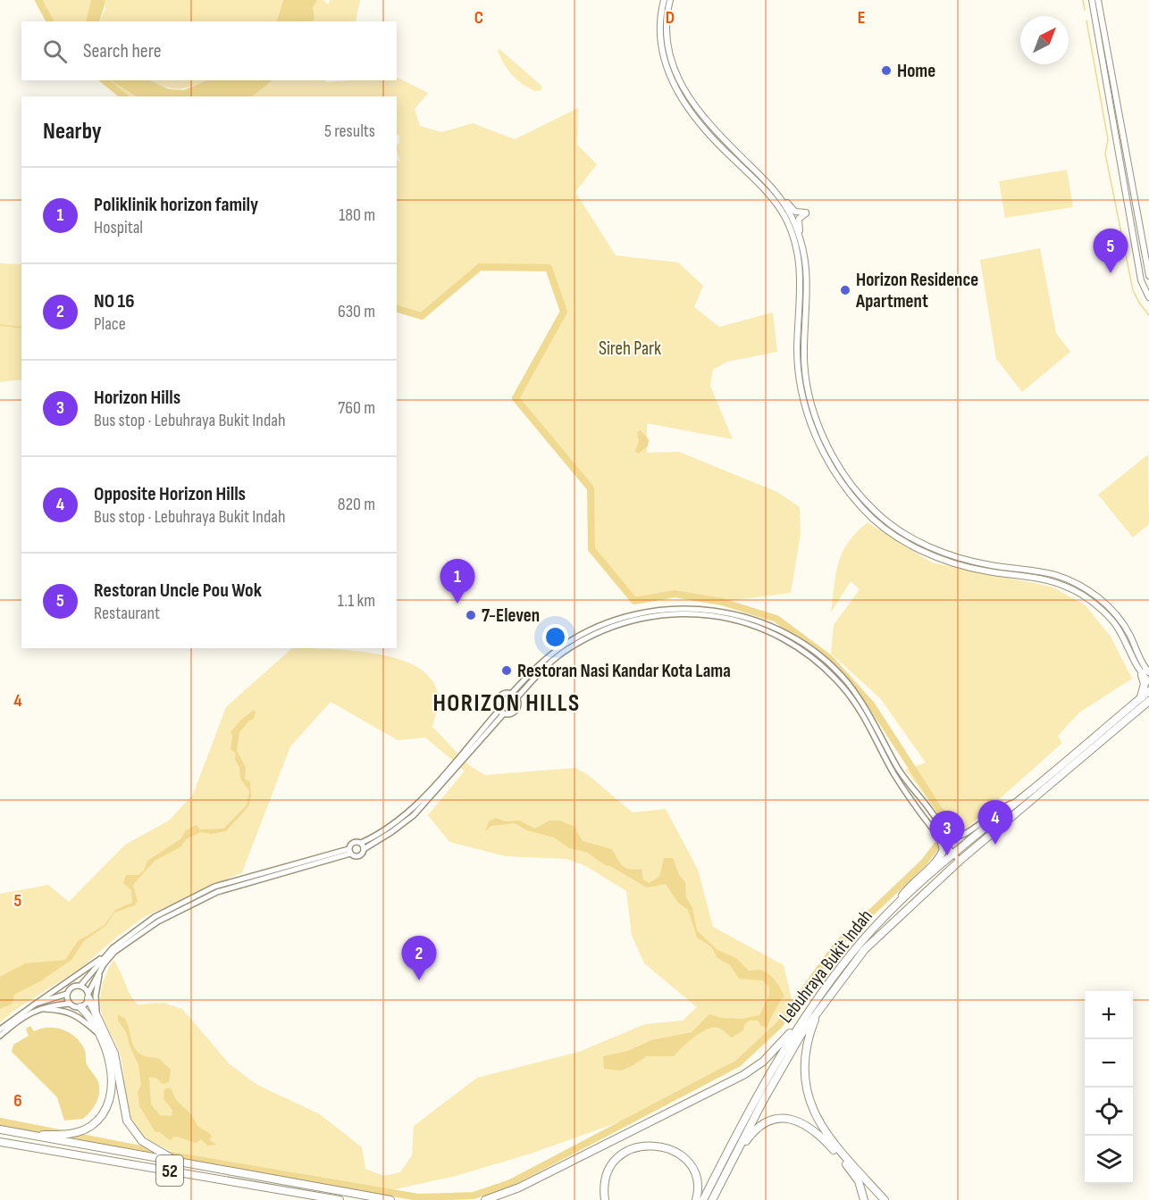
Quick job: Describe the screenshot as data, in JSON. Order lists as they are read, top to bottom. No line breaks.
{"streets":{"highway":["Lebuhraya Bukit Indah","52"]},"districts":["HORIZON HILLS"],"parks":["Sireh Park"],"places":["Home","Horizon Residence Apartment","7-Eleven","Restoran Nasi Kandar Kota Lama"],"north":"top right","page":{"search":"Search here","heading":["Nearby","5 results"],"list":[{"mark":"1","name":"Poliklinik horizon family","note":"Hospital","value":"180 m"},{"mark":"2","name":"NO 16","note":"Place","value":"630 m"},{"mark":"3","name":"Horizon Hills","note":"Bus stop · Lebuhraya Bukit Indah","value":"760 m"},{"mark":"4","name":"Opposite Horizon Hills","note":"Bus stop · Lebuhraya Bukit Indah","value":"820 m"},{"mark":"5","name":"Restoran Uncle Pou Wok","note":"Restaurant","value":"1.1 km"}],"pins":["5","1","4","3","2"],"map_buttons":["+","−"]},"grid":{"columns":["C","D","E"],"rows":["4","5","6"]}}
